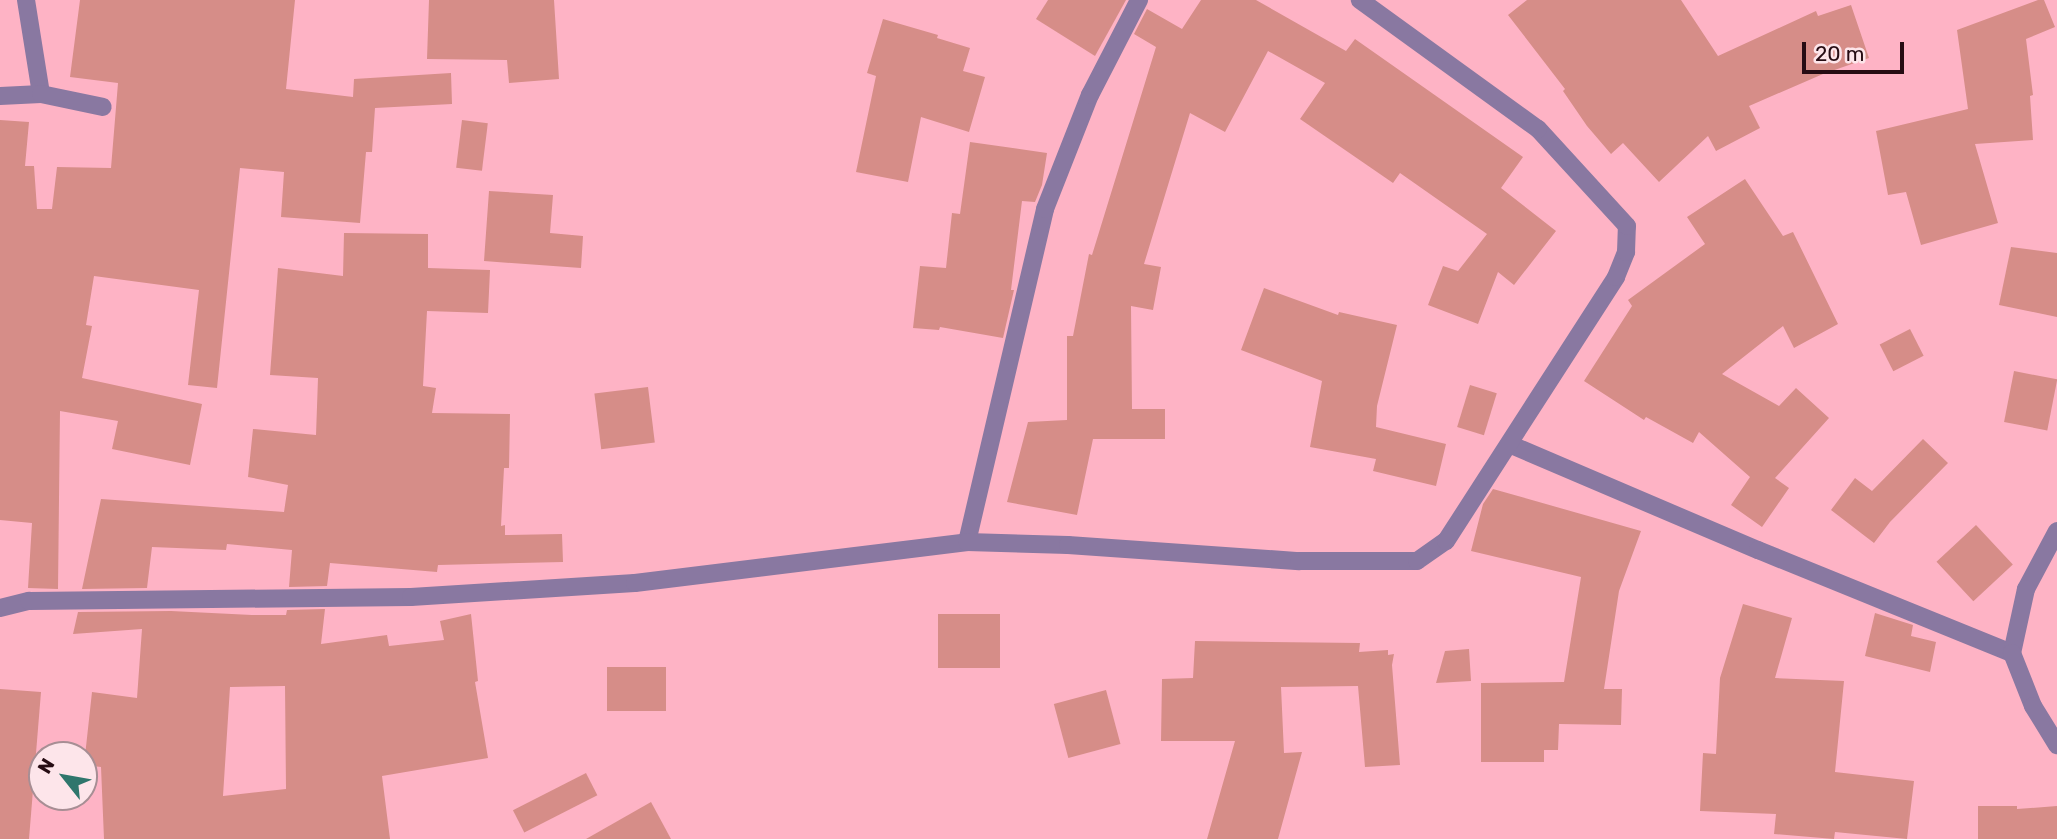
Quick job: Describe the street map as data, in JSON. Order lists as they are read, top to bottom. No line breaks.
{"scale_bar":"20 m","north":"top left"}
